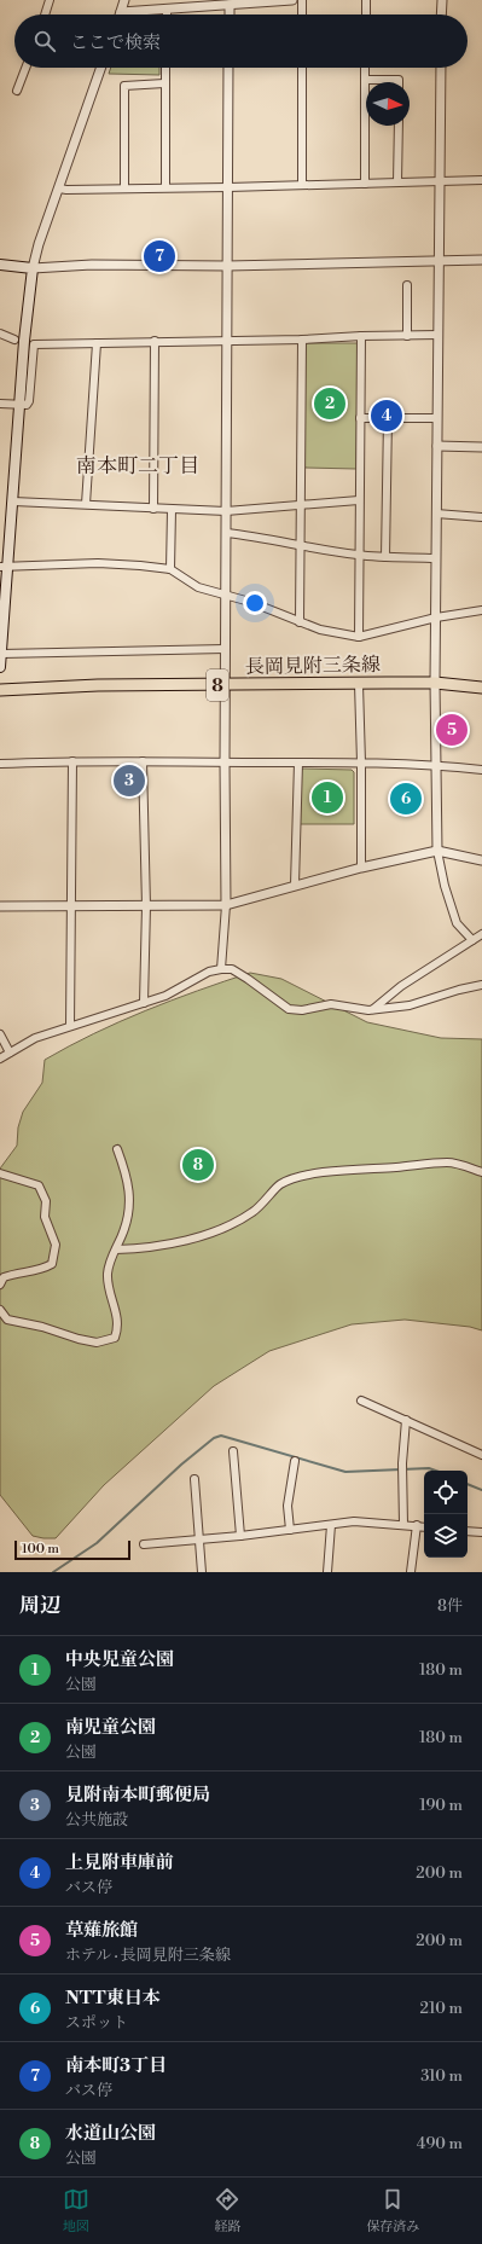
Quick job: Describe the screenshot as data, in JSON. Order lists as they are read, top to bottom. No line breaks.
{"streets":{"main road":["長岡見附三条線","8"]},"districts":["南本町二丁目"],"scale_bar":"100 m","north":"right","page":{"search":"ここで検索","pins":["7","2","4","5","3","1","6","8"],"scale":"100 m","heading":["周辺","8件"],"list":[{"mark":"1","name":"中央児童公園","note":"公園","value":"180 m"},{"mark":"2","name":"南児童公園","note":"公園","value":"180 m"},{"mark":"3","name":"見附南本町郵便局","note":"公共施設","value":"190 m"},{"mark":"4","name":"上見附車庫前","note":"バス停","value":"200 m"},{"mark":"5","name":"草薙旅館","note":"ホテル · 長岡見附三条線","value":"200 m"},{"mark":"6","name":"NTT東日本","note":"スポット","value":"210 m"},{"mark":"7","name":"南本町3丁目","note":"バス停","value":"310 m"},{"mark":"8","name":"水道山公園","note":"公園","value":"490 m"}],"nav":["地図","経路","保存済み"]}}
